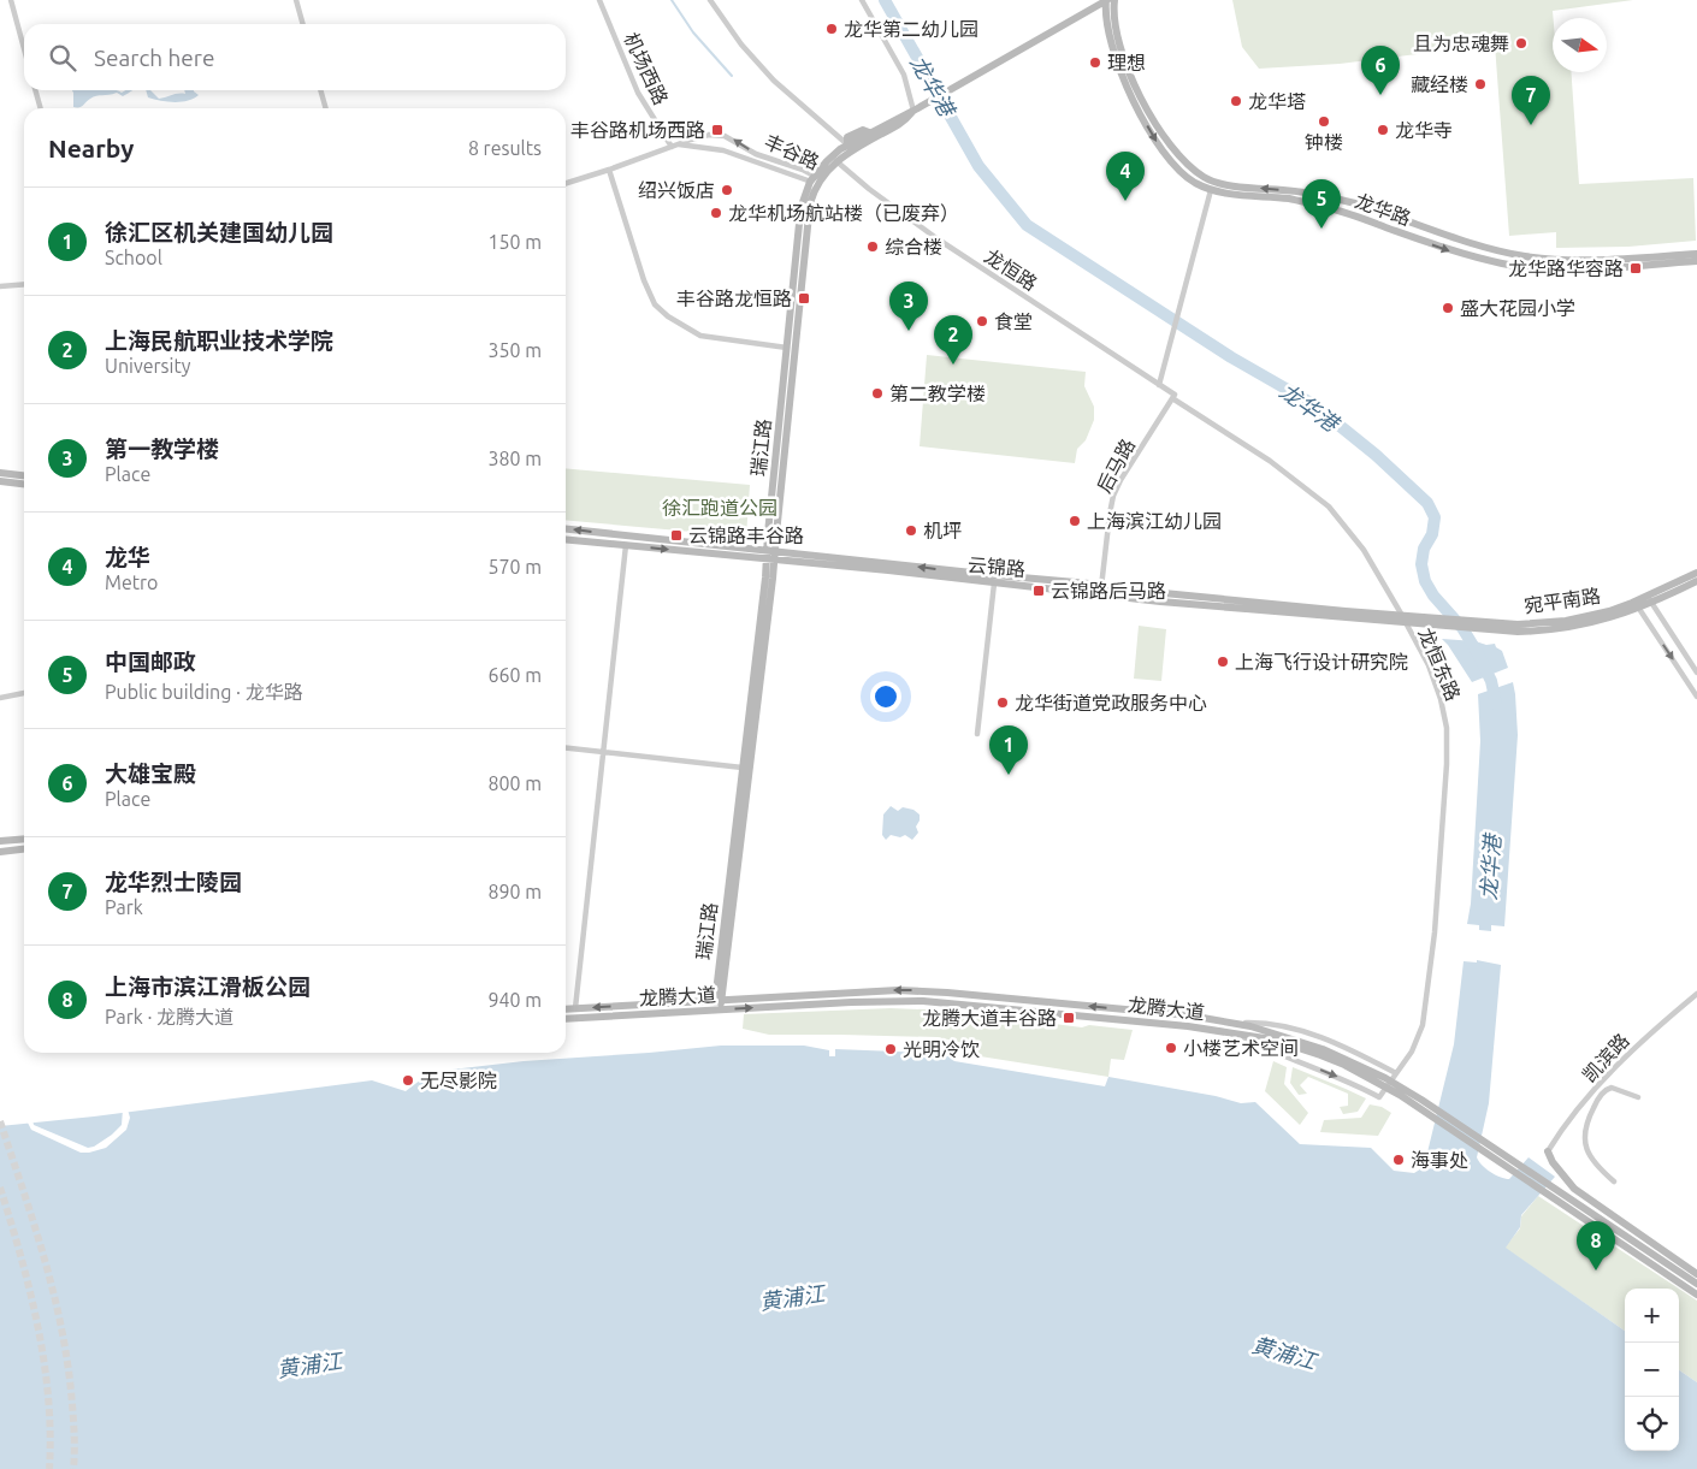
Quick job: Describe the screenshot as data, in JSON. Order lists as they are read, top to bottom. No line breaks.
{"streets":{"main road":["龙华路","瑞江路","云锦路","宛平南路","龙腾大道"],"street":["机场西路","丰谷路","龙恒路","后马路","龙恒东路","凯滨路"]},"crossings":[["机场西路","丰谷路"],["丰谷路","瑞江路"],["龙恒路","后马路"],["龙恒路","龙恒东路"],["瑞江路","云锦路"],["瑞江路","龙腾大道"],["后马路","云锦路"],["后马路","龙恒东路"],["云锦路","宛平南路"],["云锦路","龙恒东路"],["龙恒东路","龙腾大道"]],"water":["龙华港","黄浦江"],"parks":["徐汇跑道公园"],"places":{"other":["龙华第二幼儿园","且为忠魂舞","理想","藏经楼","龙华塔","钟楼","龙华寺","绍兴饭店","龙华机场航站楼（已废弃）","综合楼","盛大花园小学","食堂","第二教学楼","上海滨江幼儿园","机坪","上海飞行设计研究院","龙华街道党政服务中心","小楼艺术空间","光明冷饮","无尽影院","海事处"],"transit":["丰谷路机场西路","龙华路华容路","丰谷路龙恒路","云锦路丰谷路","云锦路后马路","龙腾大道丰谷路"]},"north":"right","page":{"search":"Search here","pins":["6","7","4","5","3","2","1","8"],"heading":["Nearby","8 results"],"list":[{"mark":"1","name":"徐汇区机关建国幼儿园","note":"School","value":"150 m"},{"mark":"2","name":"上海民航职业技术学院","note":"University","value":"350 m"},{"mark":"3","name":"第一教学楼","note":"Place","value":"380 m"},{"mark":"4","name":"龙华","note":"Metro","value":"570 m"},{"mark":"5","name":"中国邮政","note":"Public building · 龙华路","value":"660 m"},{"mark":"6","name":"大雄宝殿","note":"Place","value":"800 m"},{"mark":"7","name":"龙华烈士陵园","note":"Park","value":"890 m"},{"mark":"8","name":"上海市滨江滑板公园","note":"Park · 龙腾大道","value":"940 m"}],"map_buttons":["+","−"]}}
